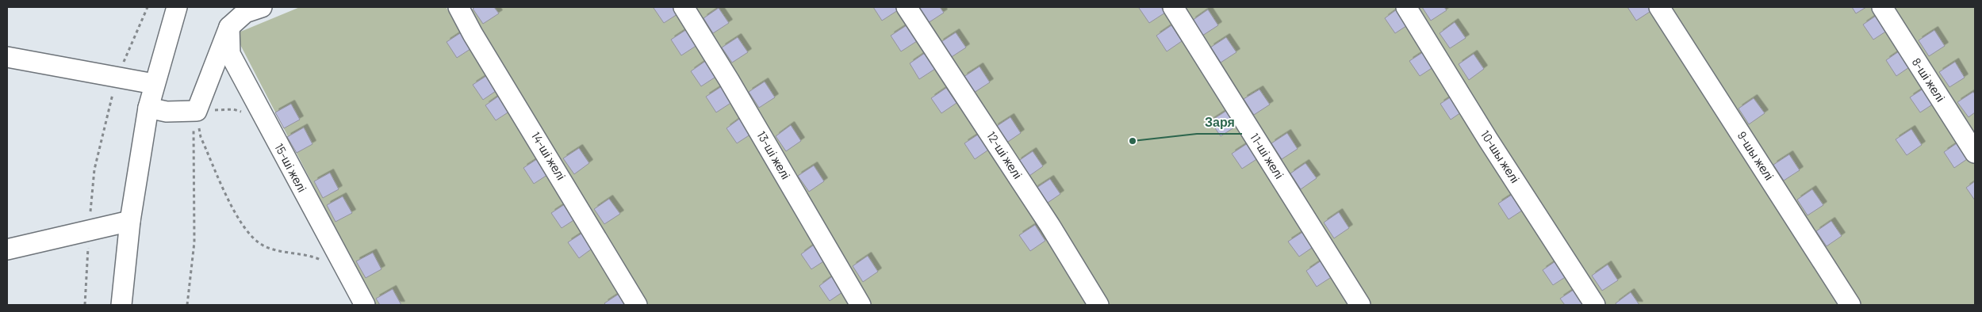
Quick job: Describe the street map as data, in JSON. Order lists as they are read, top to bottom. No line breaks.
{"streets":{"street":["8-ші желі","13-ші желі","12-ші желі","14-ші желі","11-ші желі","9-шы желі","10-шы желі","15-ші желі"]},"places":["Заря"]}
